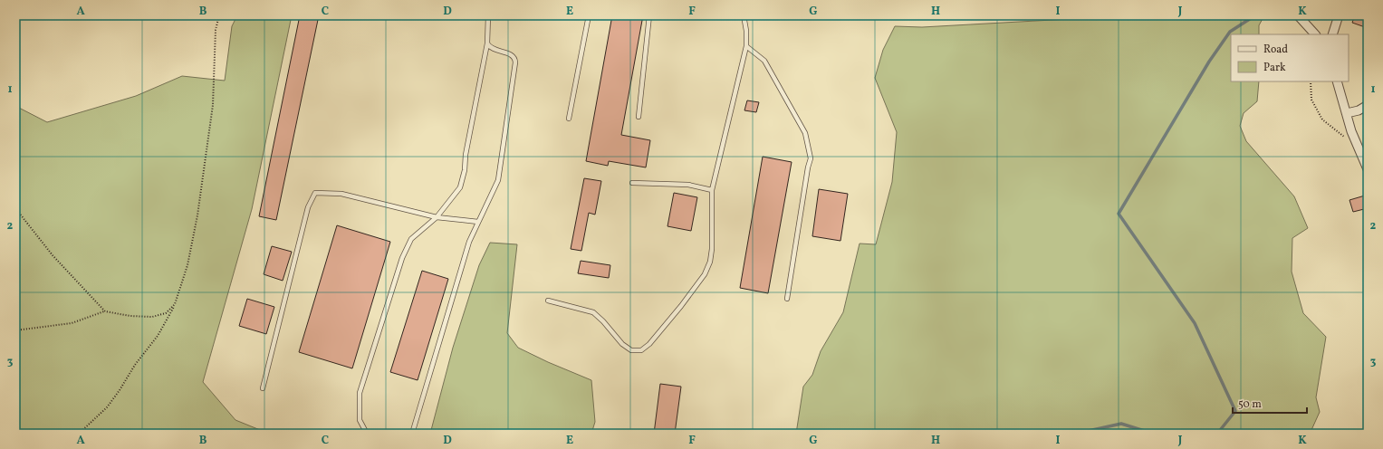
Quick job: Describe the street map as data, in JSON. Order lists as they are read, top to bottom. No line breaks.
{"legend":["Road","Park"],"scale_bar":"50 m","grid":{"columns":["A","B","C","D","E","F","G","H","I","J","K"],"rows":["1","2","3"]}}
